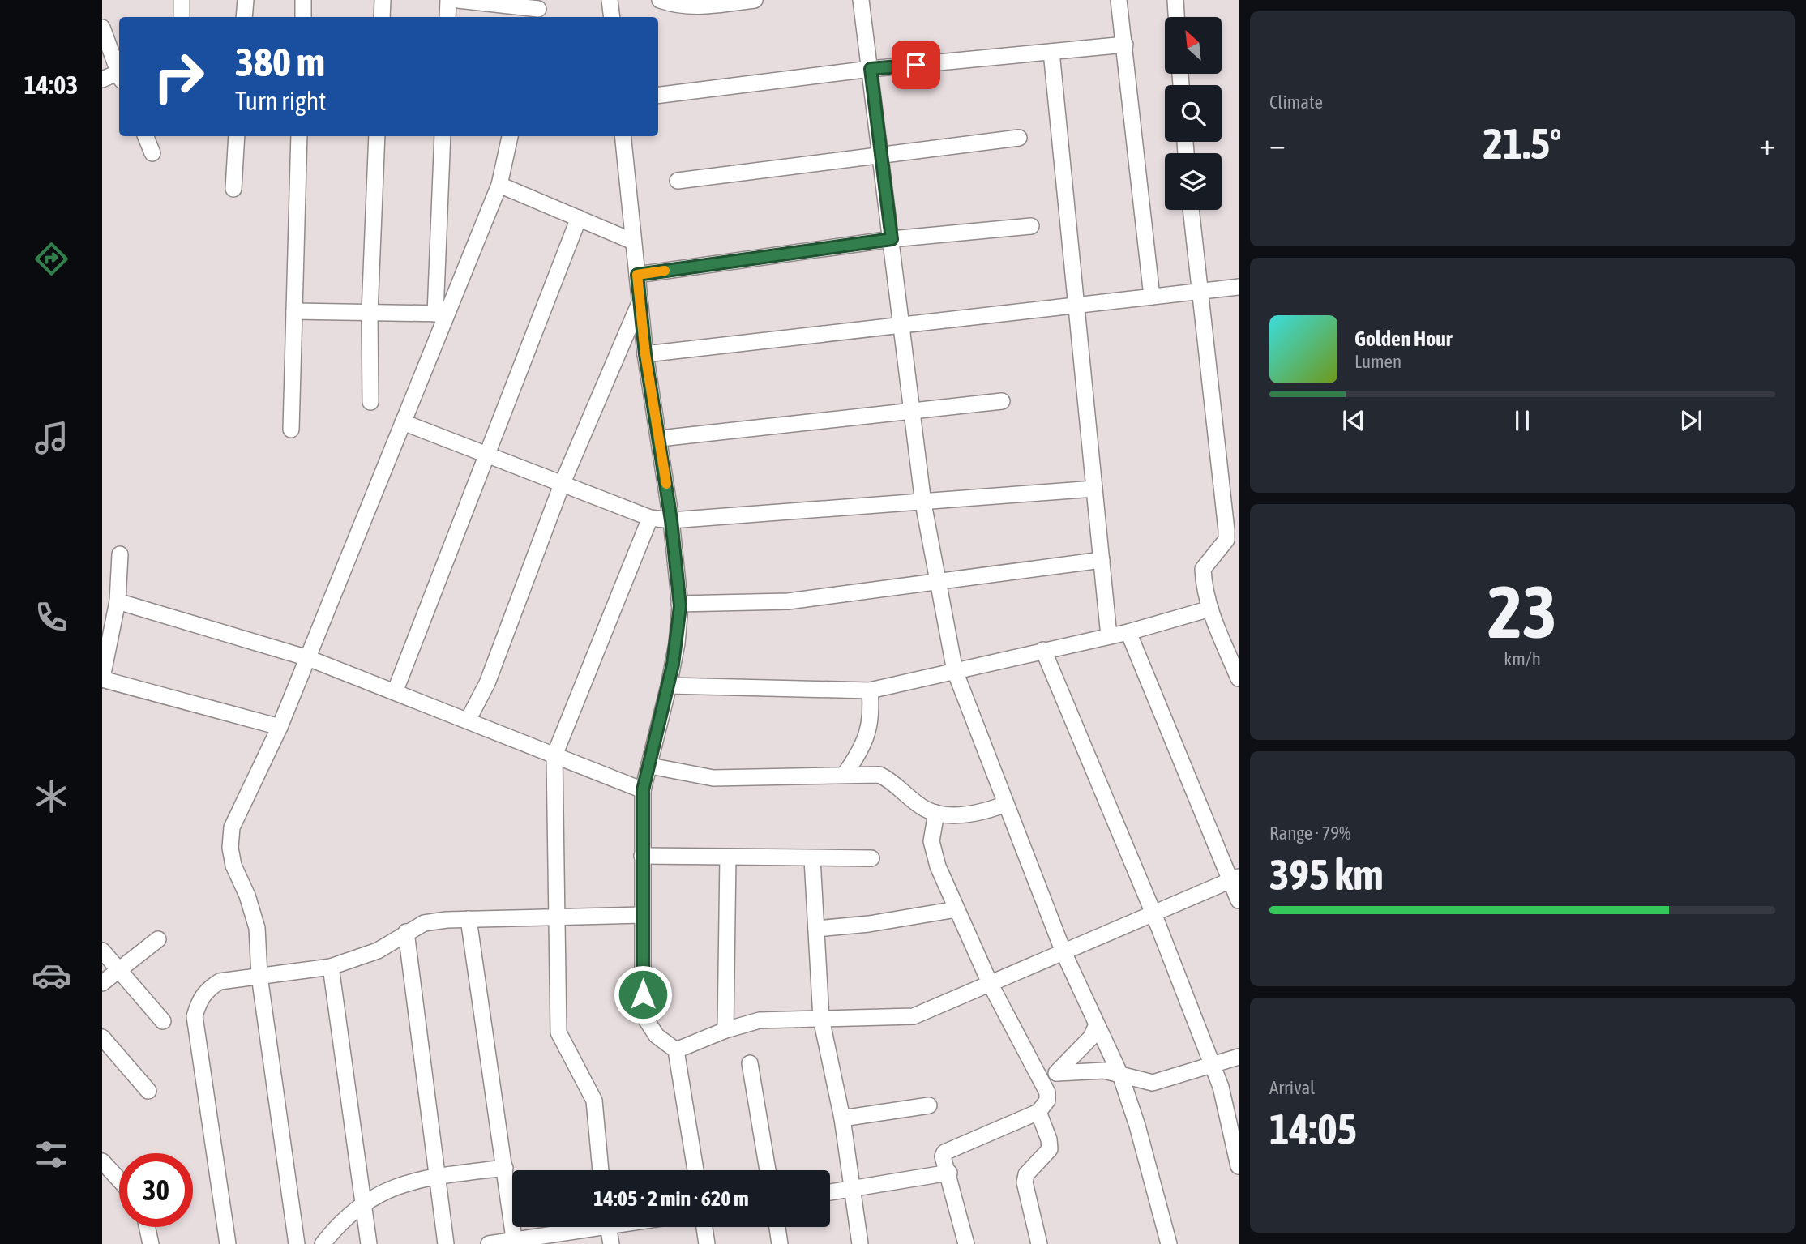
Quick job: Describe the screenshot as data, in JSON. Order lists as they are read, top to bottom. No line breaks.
{"north":"top left","page":{"tabs":"14:03","tile":["Climate",["23","km/h"],["Range · 79%","395 km"],["Arrival","14:05"]],"turn":["380 m","Turn right"],"heat":["−","21.5°","+"],"song":["Golden Hour","Lumen"],"limit":"30","trip":"14:05 · 2 min · 620 m"}}
